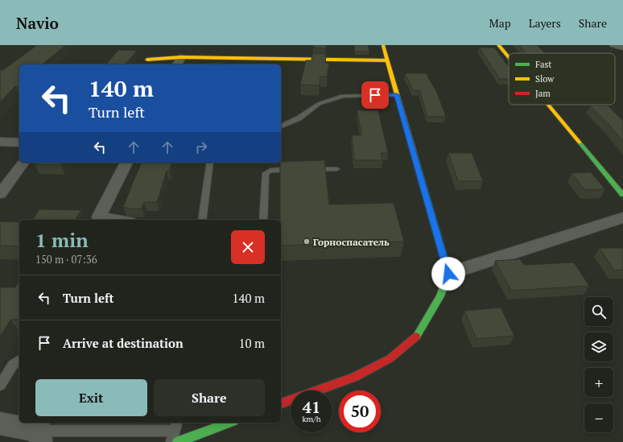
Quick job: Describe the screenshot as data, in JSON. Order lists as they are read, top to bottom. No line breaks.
{"places":["Горноспасатель"],"legend":["Fast","Slow","Jam"],"page":{"header":"Navio","nav":["Map","Layers","Share"],"turn":["140 m","Turn left"],"heading":["1 min","150 m · 07:36"],"list":[{"name":"Turn left","value":"140 m"},{"name":"Arrive at destination","value":"10 m"}],"map_buttons":["+","−"],"buttons":["Exit","Share"],"speed":"41 km/h","limit":"50"}}
